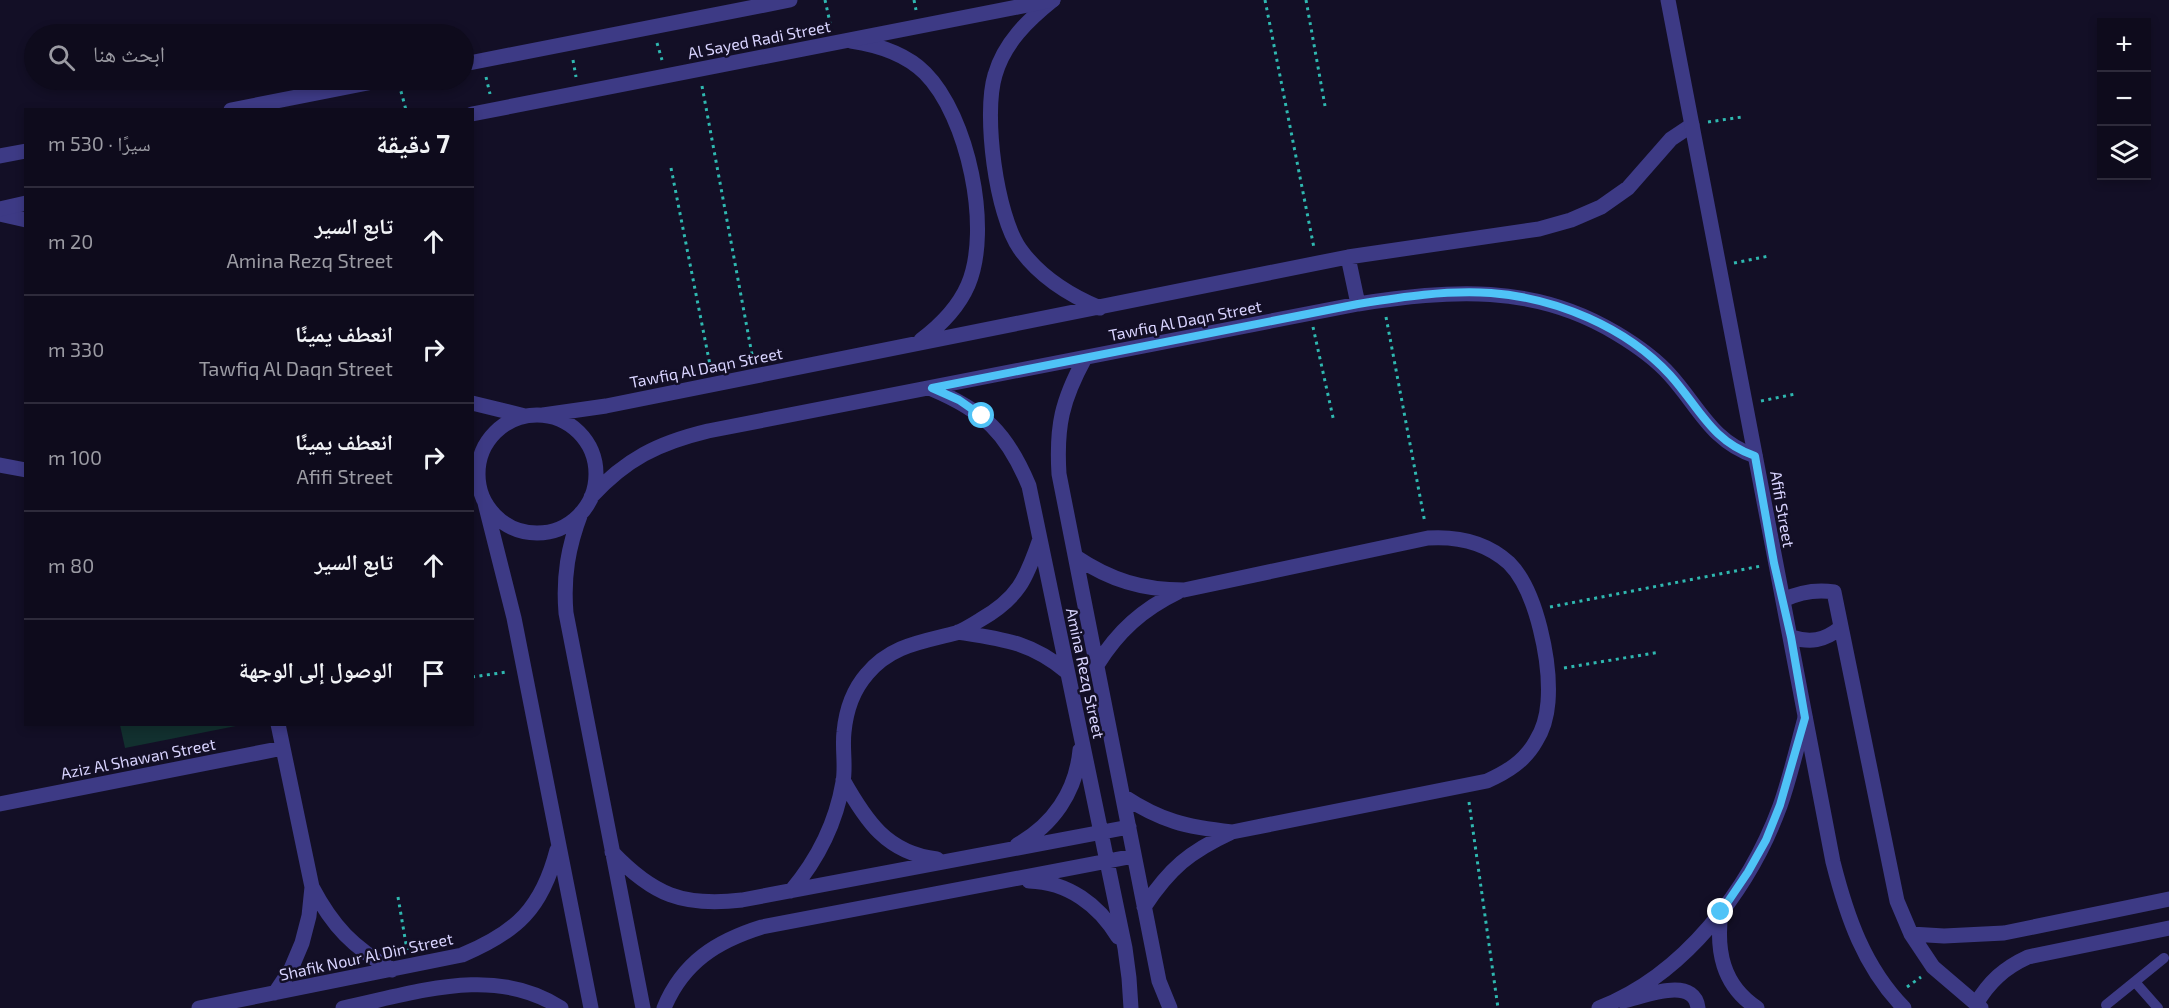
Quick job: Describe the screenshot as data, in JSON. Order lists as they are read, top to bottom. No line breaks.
{"streets":{"street":["Al Sayed Radi Street","Tawfiq Al Daqn Street","Afifi Street","Amina Rezq Street","Aziz Al Shawan Street","Shafik Nour Al Din Street"]},"crossings":[["Tawfiq Al Daqn Street","Afifi Street"],["Tawfiq Al Daqn Street","Amina Rezq Street"]],"page":{"map_buttons":["+","−"],"search":"ابحث هنا","heading":["7 دقيقة","سيرًا · 530 m"],"list":[["تابع السير","Amina Rezq Street","20 m"],["انعطف يمينًا","Tawfiq Al Daqn Street","330 m"],["انعطف يمينًا","Afifi Street","100 m"],["تابع السير","80 m"],"الوصول إلى الوجهة"]}}
